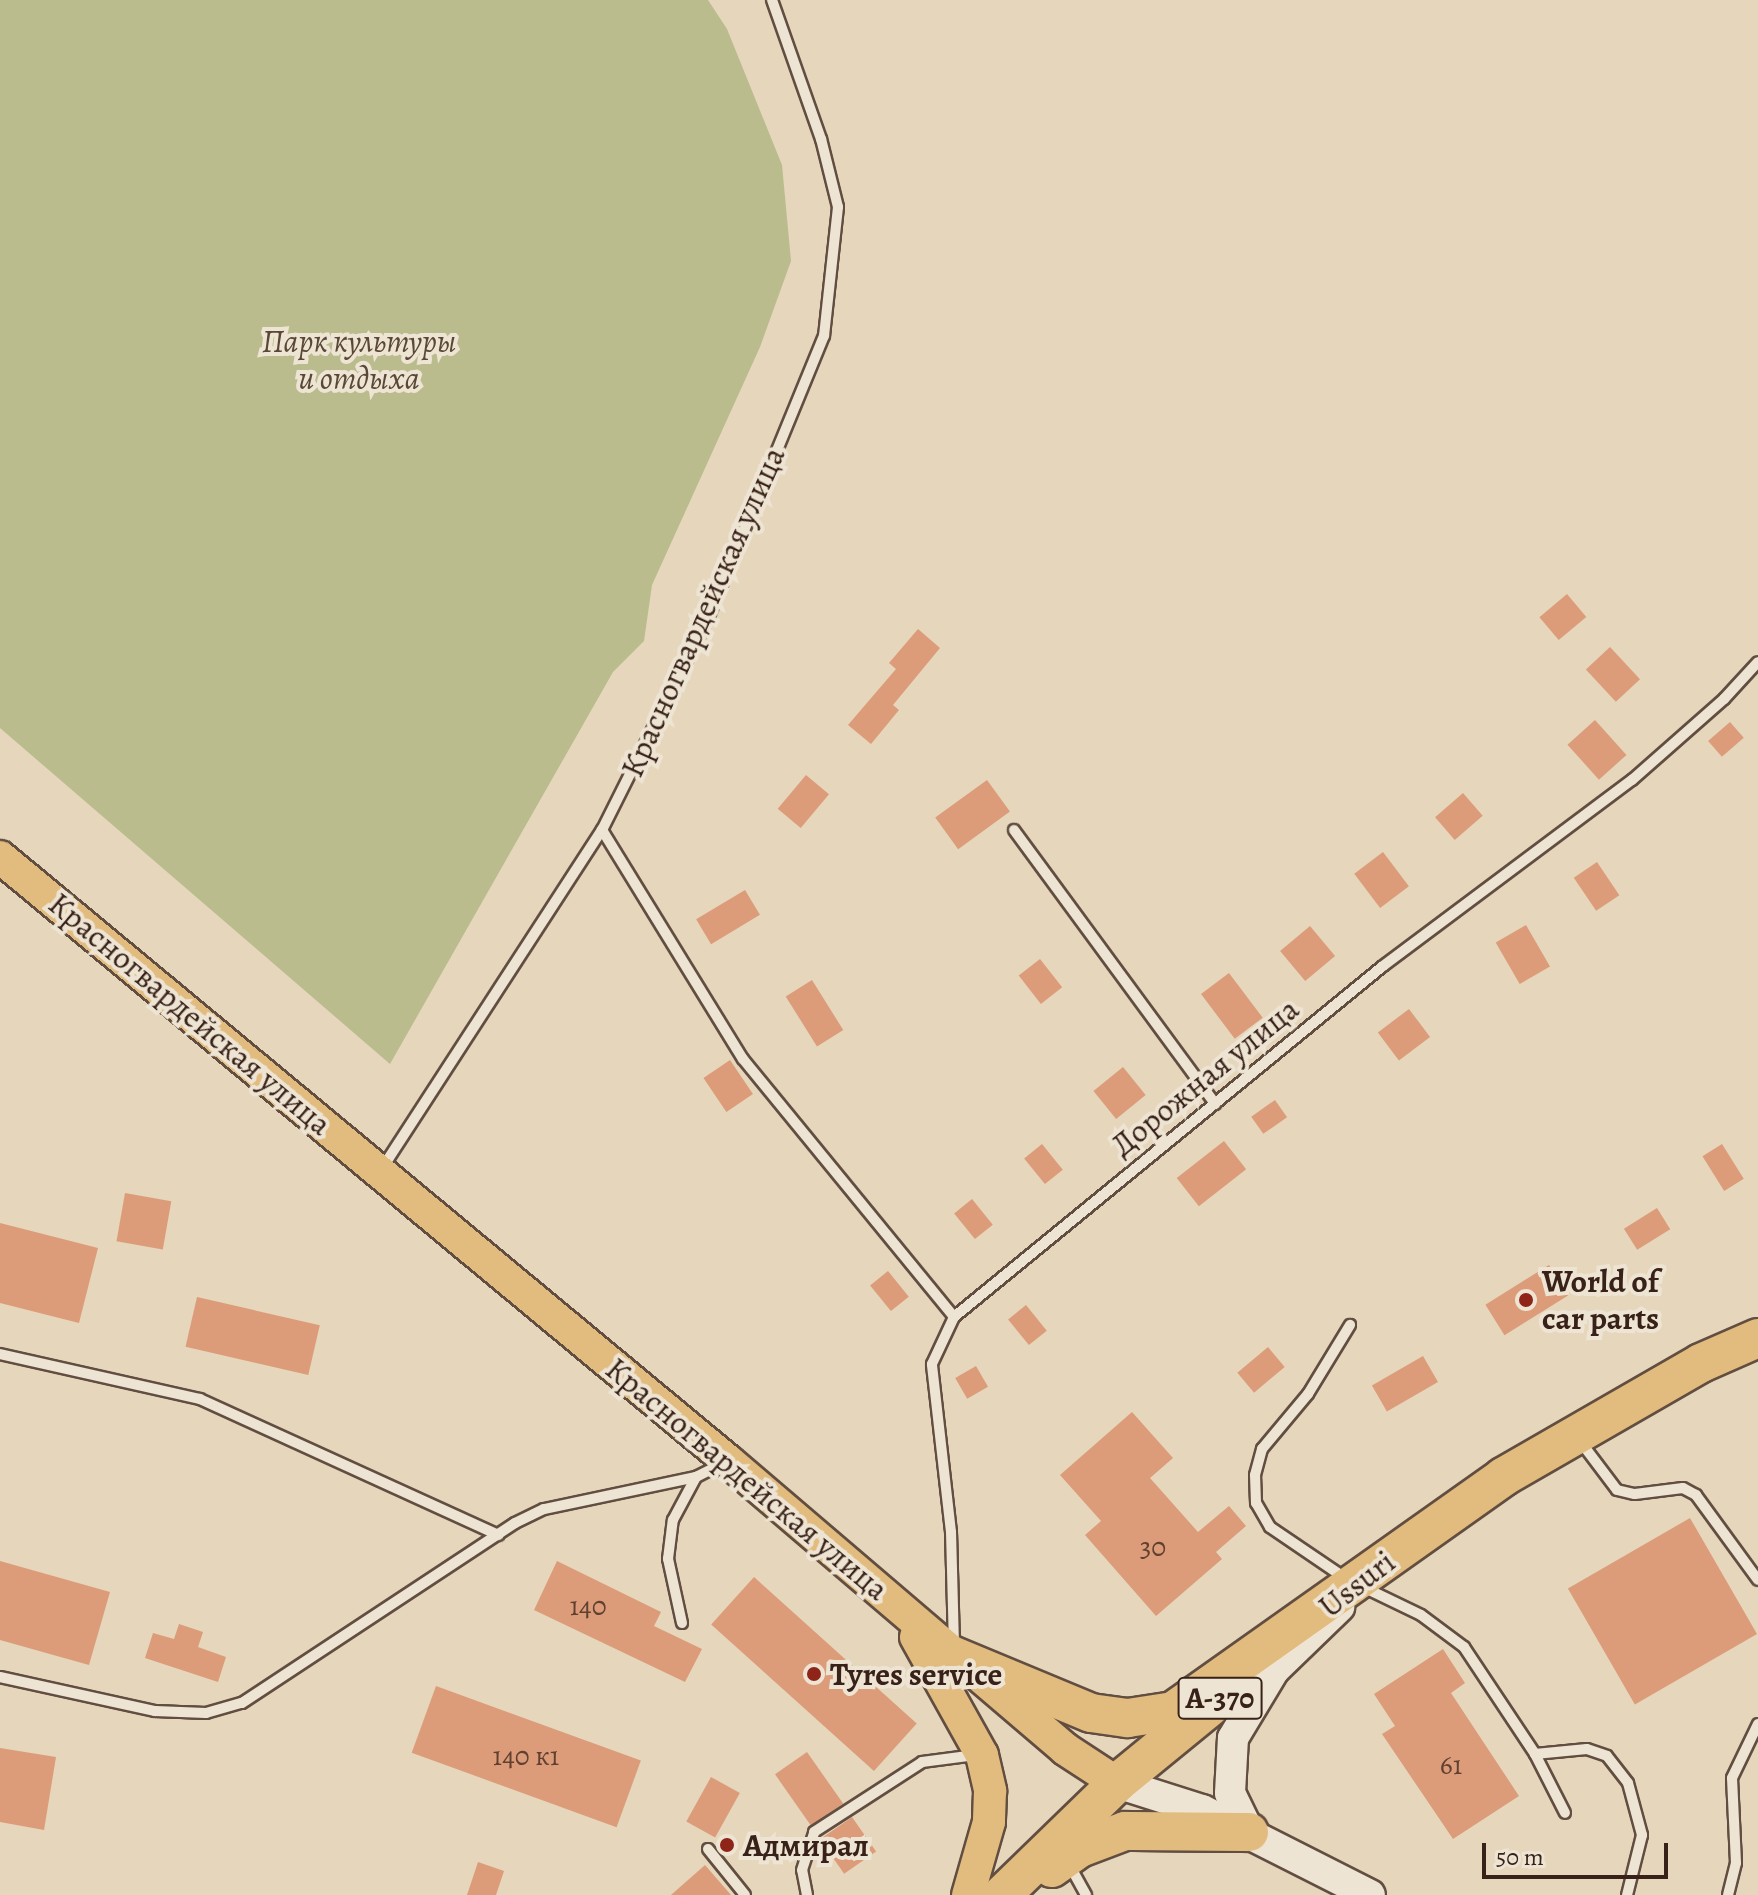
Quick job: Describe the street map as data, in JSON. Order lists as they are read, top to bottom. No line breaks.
{"streets":{"highway":["Ussuri","А-370"],"main road":["Красногвардейская улица"],"lane":["Дорожная улица"]},"crossings":[["Красногвардейская улица","Дорожная улица"],["Красногвардейская улица","Ussuri"]],"parks":["Парк культуры и отдыха"],"places":["World of car parts","Tyres service","Адмирал"],"house_numbers":["30","140","140 к1","61"],"scale_bar":"50 m"}
